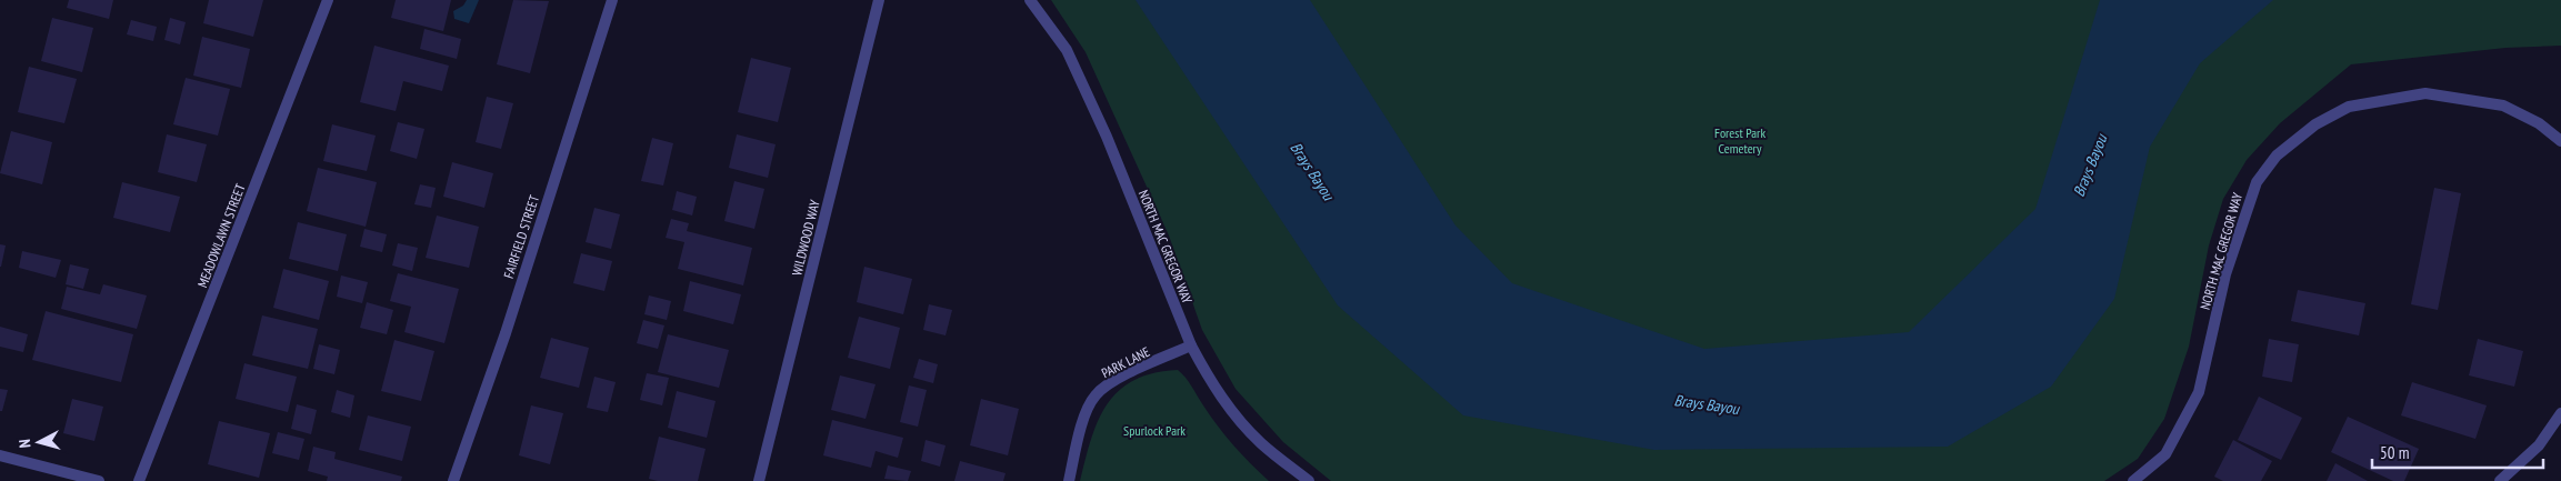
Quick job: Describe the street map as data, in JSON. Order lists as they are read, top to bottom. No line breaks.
{"streets":{"street":["MEADOWLAWN STREET","FAIRFIELD STREET","WILDWOOD WAY","NORTH MAC GREGOR WAY","PARK LANE"]},"crossings":[["NORTH MAC GREGOR WAY","PARK LANE"]],"water":["Brays Bayou"],"parks":["Forest Park Cemetery","Spurlock Park"],"scale_bar":"50 m","north":"left"}
